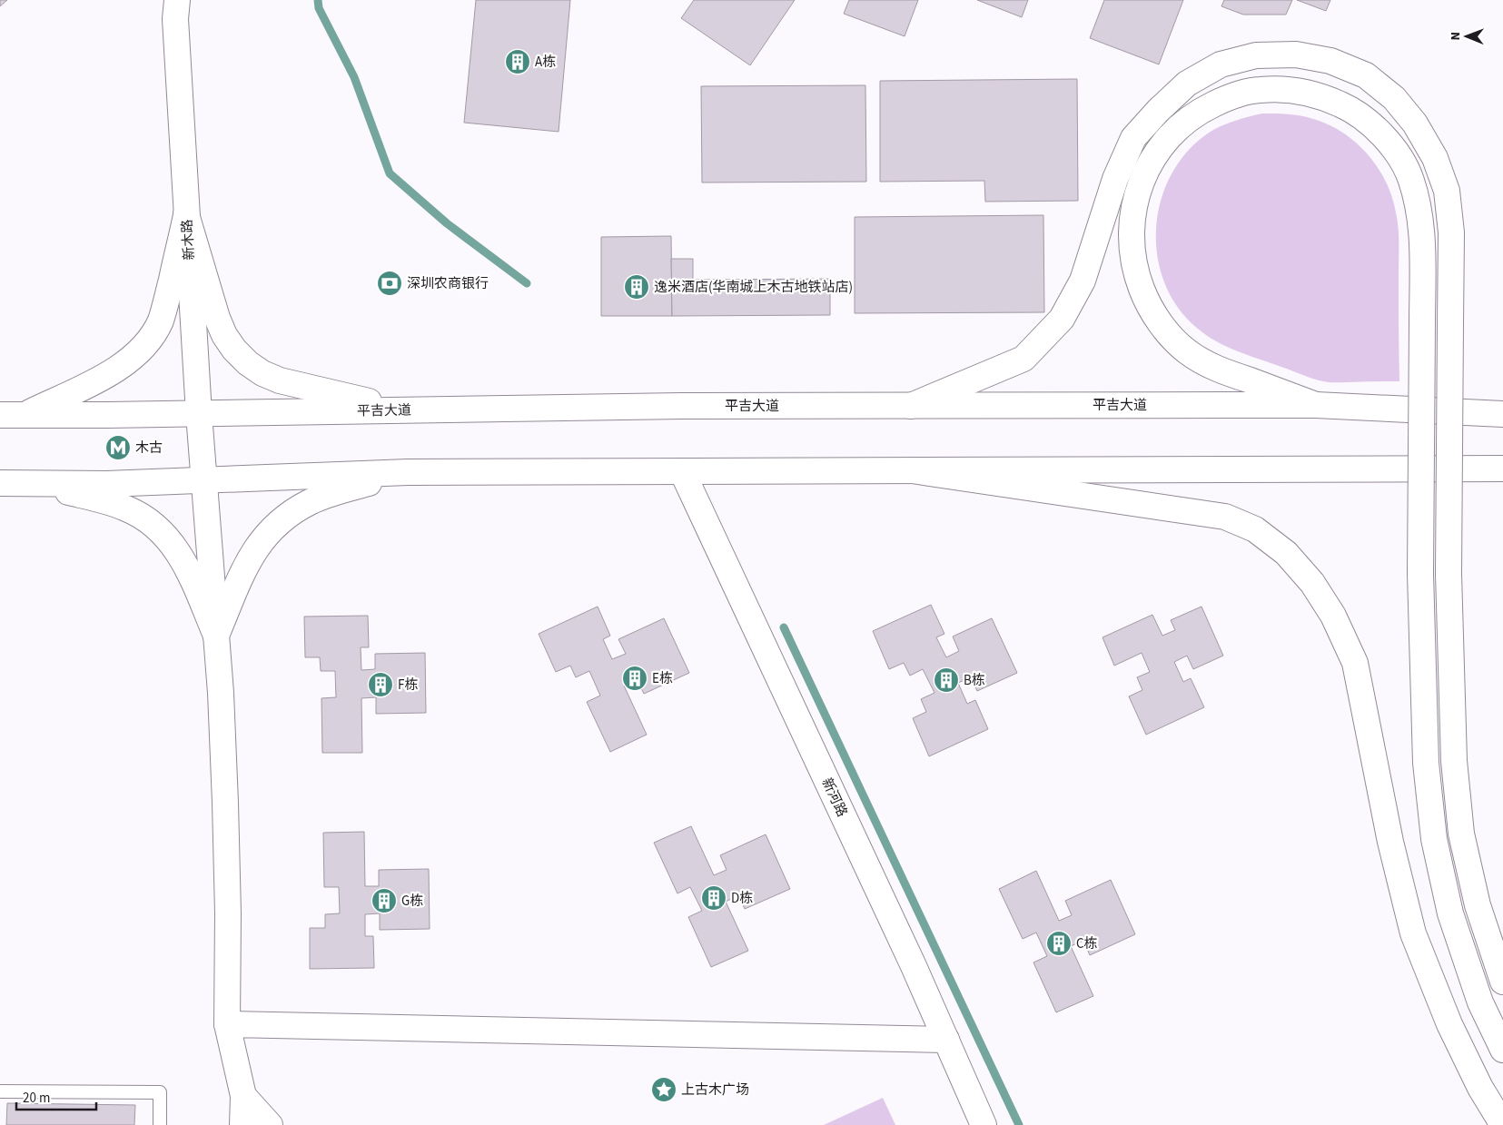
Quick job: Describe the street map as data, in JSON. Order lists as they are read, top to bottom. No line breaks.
{"streets":{"main road":["新木路","平吉大道","新河路"]},"crossings":[["新木路","平吉大道"]],"places":{"building":["A栋","逸米酒店(华南城上木古地铁站店)","E栋","B栋","F栋","D栋","G栋","C栋"],"bank":["深圳农商银行"],"metro station":["木古"],"place":["上古木广场"]},"scale_bar":"20 m","north":"left"}
